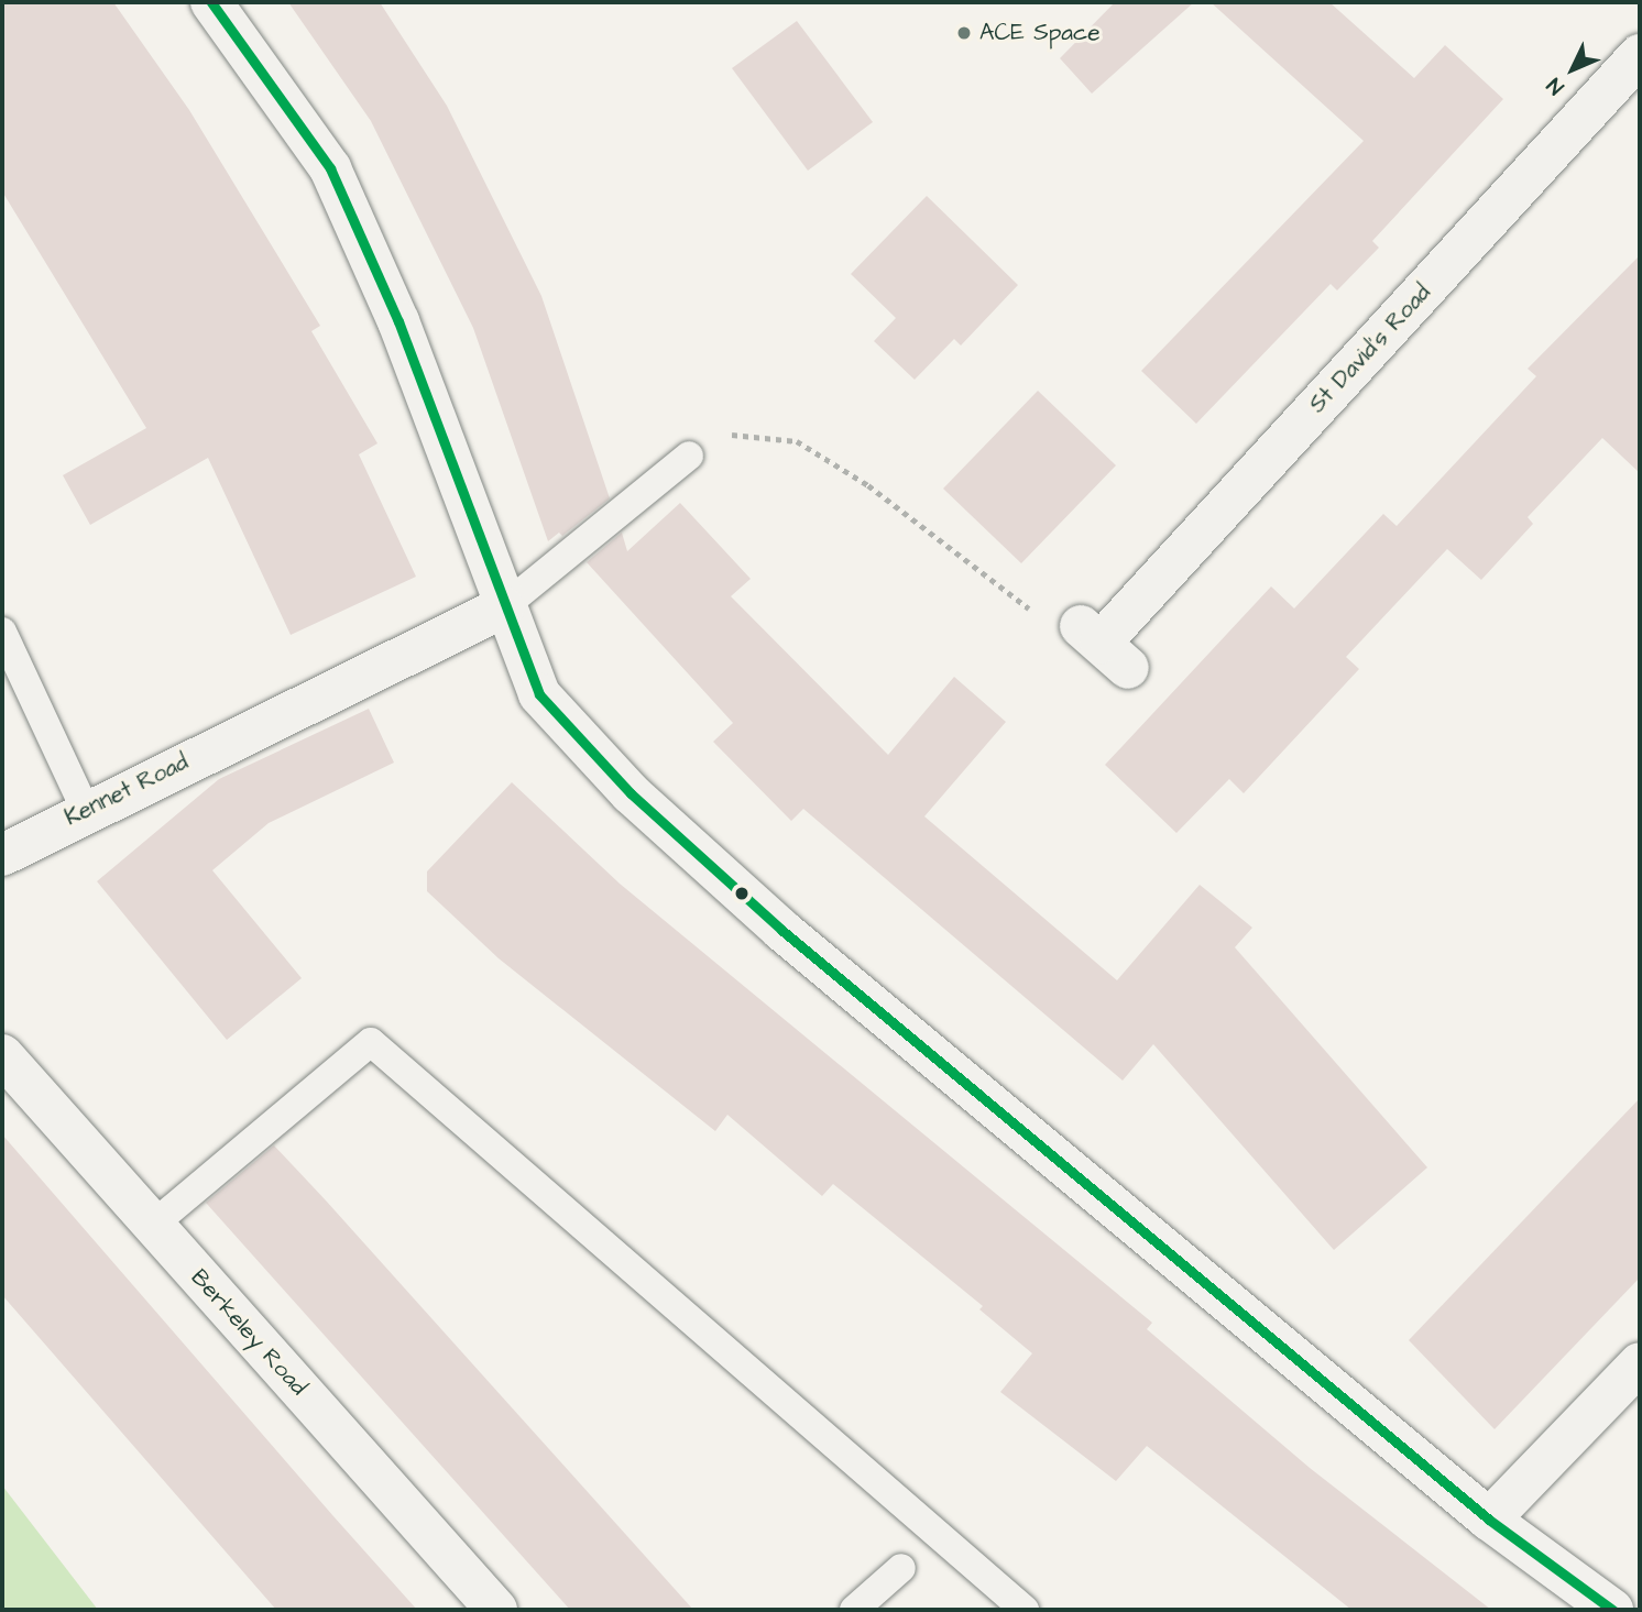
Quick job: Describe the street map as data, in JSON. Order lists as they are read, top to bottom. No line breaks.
{"streets":{"street":["St David's Road","Kennet Road","Berkeley Road"]},"places":["ACE Space"],"north":"bottom left"}
